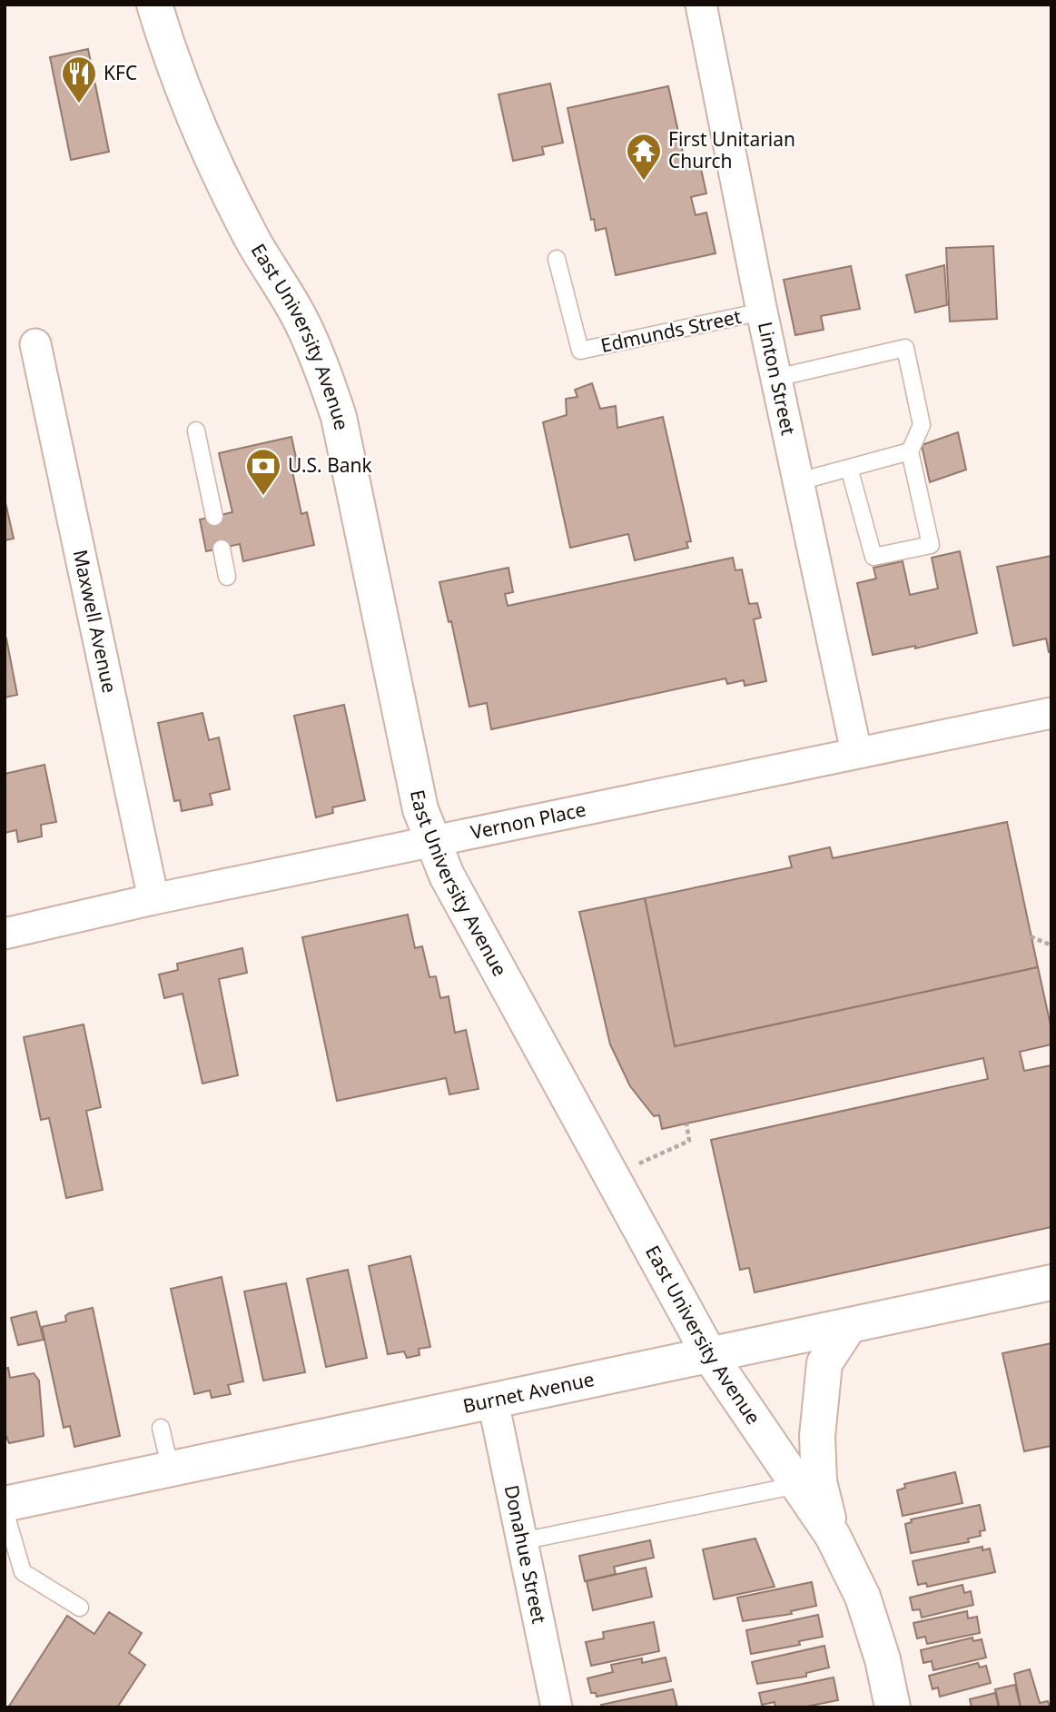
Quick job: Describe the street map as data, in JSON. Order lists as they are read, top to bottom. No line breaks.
{"streets":{"street":["East University Avenue","Linton Street","Maxwell Avenue","Vernon Place","Burnet Avenue","Donahue Street"],"lane":["Edmunds Street"]},"crossings":[["Edmunds Street","Linton Street"],["East University Avenue","Vernon Place"],["East University Avenue","Burnet Avenue"],["Linton Street","Vernon Place"],["Maxwell Avenue","Vernon Place"],["Burnet Avenue","Donahue Street"]],"places":{"restaurant":["KFC"],"temple":["First Unitarian Church"],"bank":["U.S. Bank"]}}
